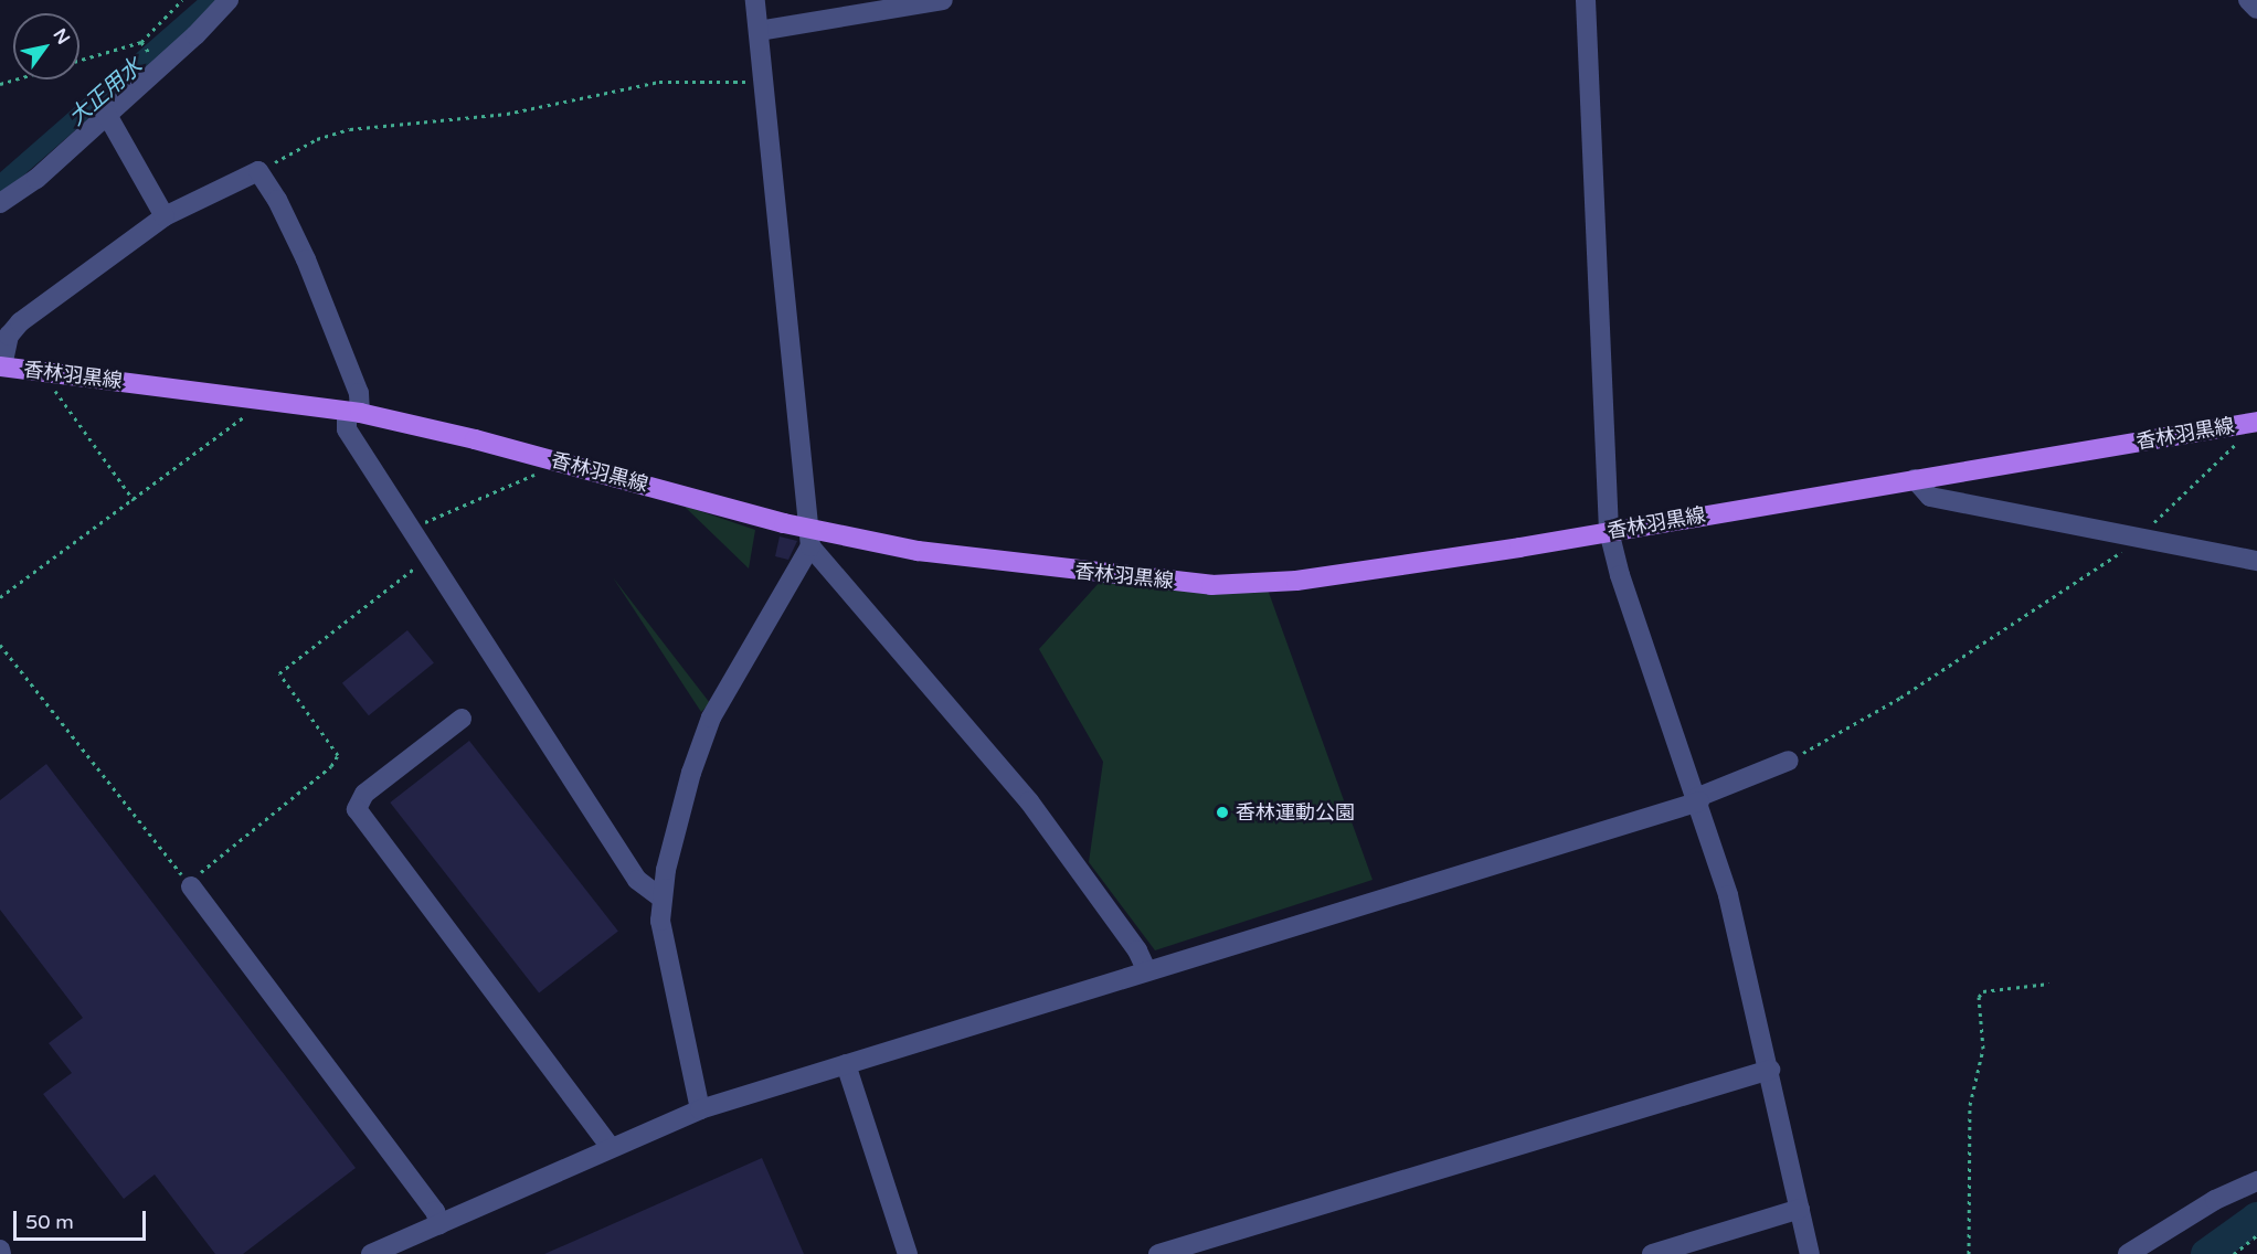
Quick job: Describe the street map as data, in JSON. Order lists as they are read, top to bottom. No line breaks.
{"streets":{"main road":["香林羽黒線"]},"water":["大正用水"],"places":["香林運動公園"],"scale_bar":"50 m","north":"top right"}
